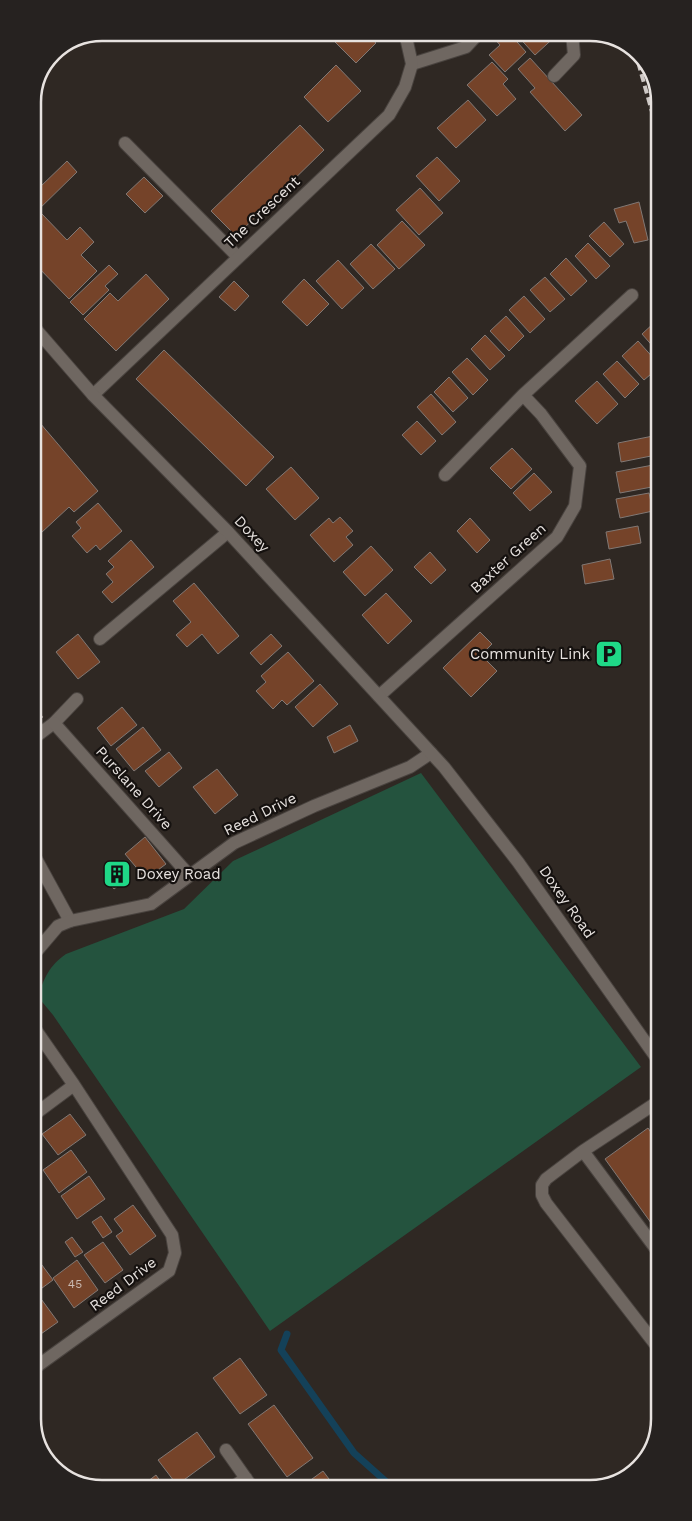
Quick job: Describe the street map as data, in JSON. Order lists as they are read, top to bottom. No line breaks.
{"streets":{"street":["The Crescent","Doxey","Baxter Green","Purslane Drive","Reed Drive","Doxey Road"]},"crossings":[["The Crescent","Doxey"],["Doxey","Baxter Green"],["Doxey","Reed Drive"],["Doxey","Doxey Road"],["Purslane Drive","Reed Drive"]],"places":{"parking":["Community Link"],"building":["Doxey Road"]},"house_numbers":["45"]}
